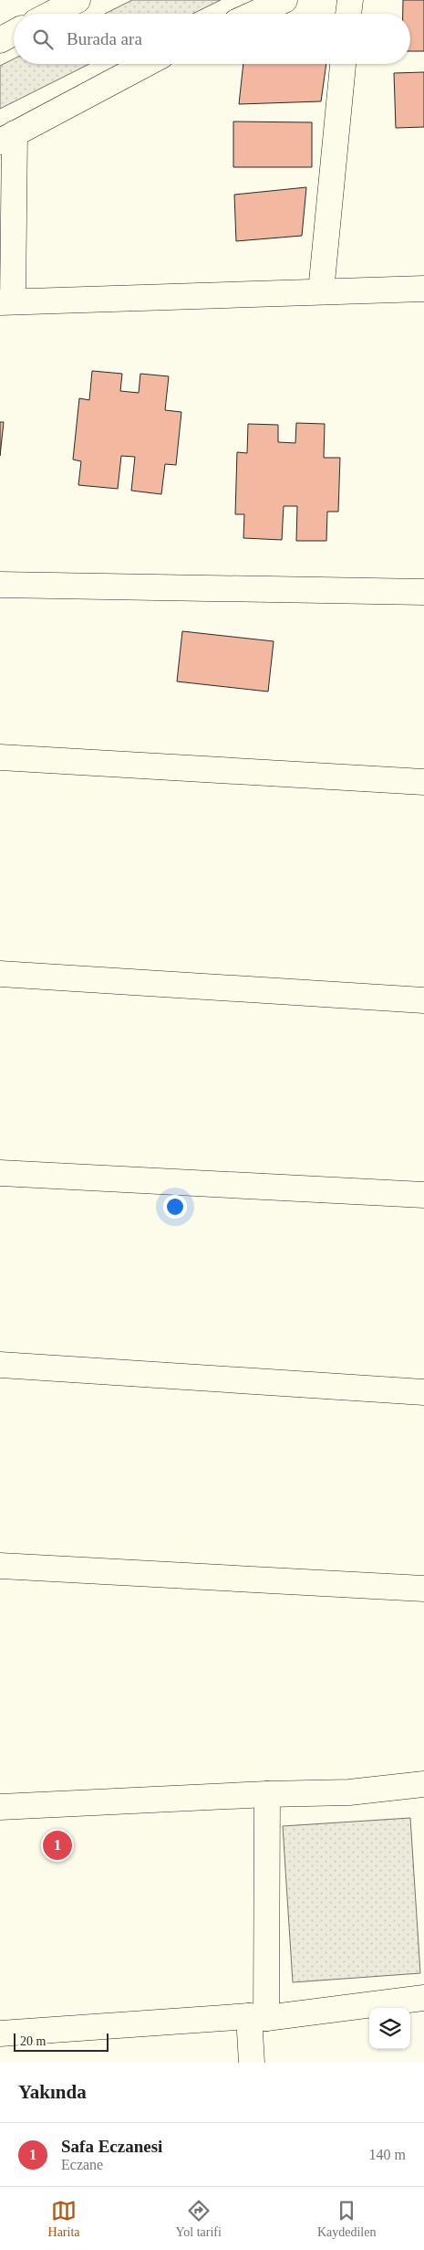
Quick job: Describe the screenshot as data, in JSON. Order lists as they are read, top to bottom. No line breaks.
{"scale_bar":"20 m","page":{"search":"Burada ara","pins":"1","scale":"20 m","heading":"Yakında","list":[{"mark":"1","name":"Safa Eczanesi","note":"Eczane","value":"140 m"}],"nav":["Harita","Yol tarifi","Kaydedilen"]}}
